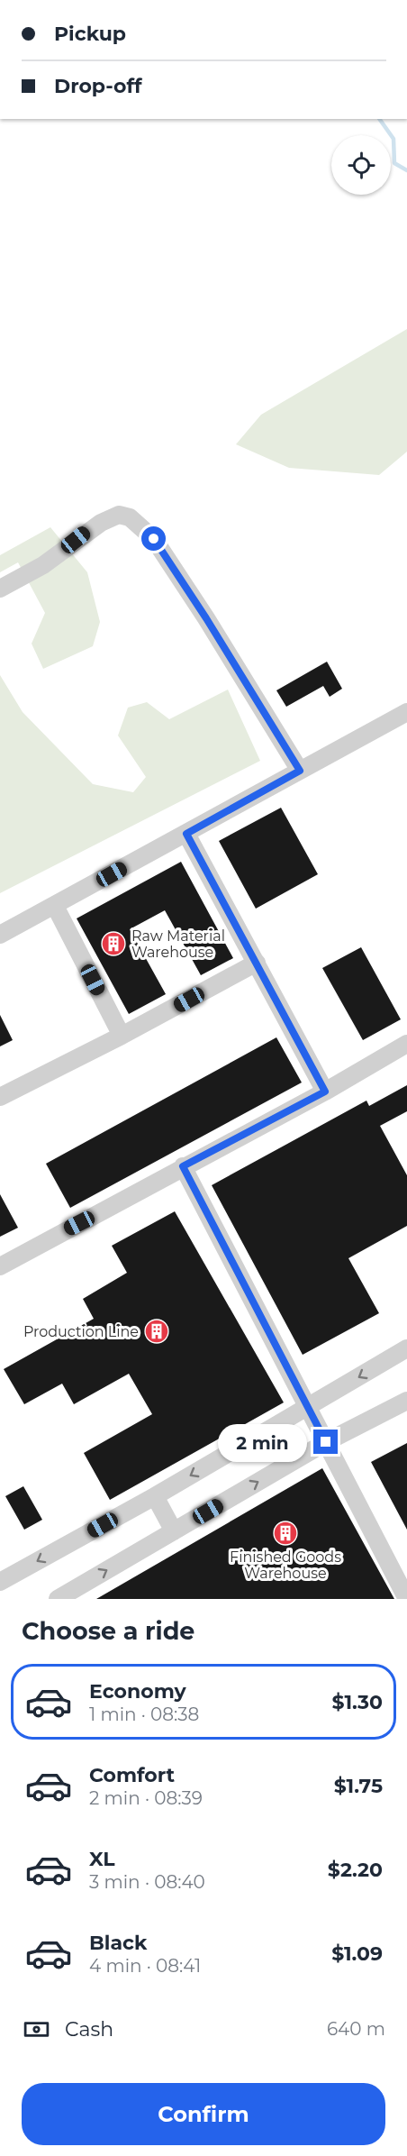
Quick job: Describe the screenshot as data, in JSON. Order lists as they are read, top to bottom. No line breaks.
{"places":{"building":["Raw Material Warehouse","Production Line","Finished Goods Warehouse"]},"page":{"banner":["Pickup","Drop-off"],"bubble":"2 min","heading":"Choose a ride","list":[{"name":"Economy","note":"1 min · 08:38","value":"$1.30"},{"name":"Comfort","note":"2 min · 08:39","value":"$1.75"},{"name":"XL","note":"3 min · 08:40","value":"$2.20"},{"name":"Black","note":"4 min · 08:41","value":"$1.09"}],"pay":["Cash","640 m"],"buttons":"Confirm"}}
